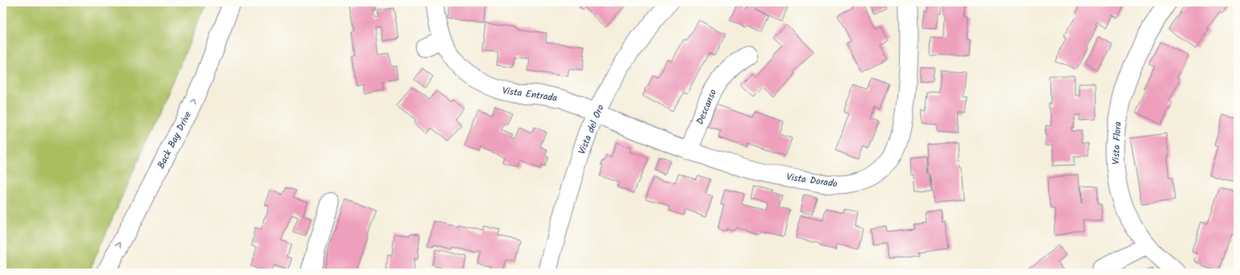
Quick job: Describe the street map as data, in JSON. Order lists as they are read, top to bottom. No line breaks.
{"streets":{"street":["Vista Entrada","Descanso","Vista del Oro","Back Bay Drive","Vista Flora","Vista Dorado"]},"crossings":[["Vista Entrada","Vista del Oro"],["Vista Entrada","Vista Dorado"],["Descanso","Vista Dorado"],["Vista del Oro","Vista Dorado"]],"one_way":["Back Bay Drive"]}
